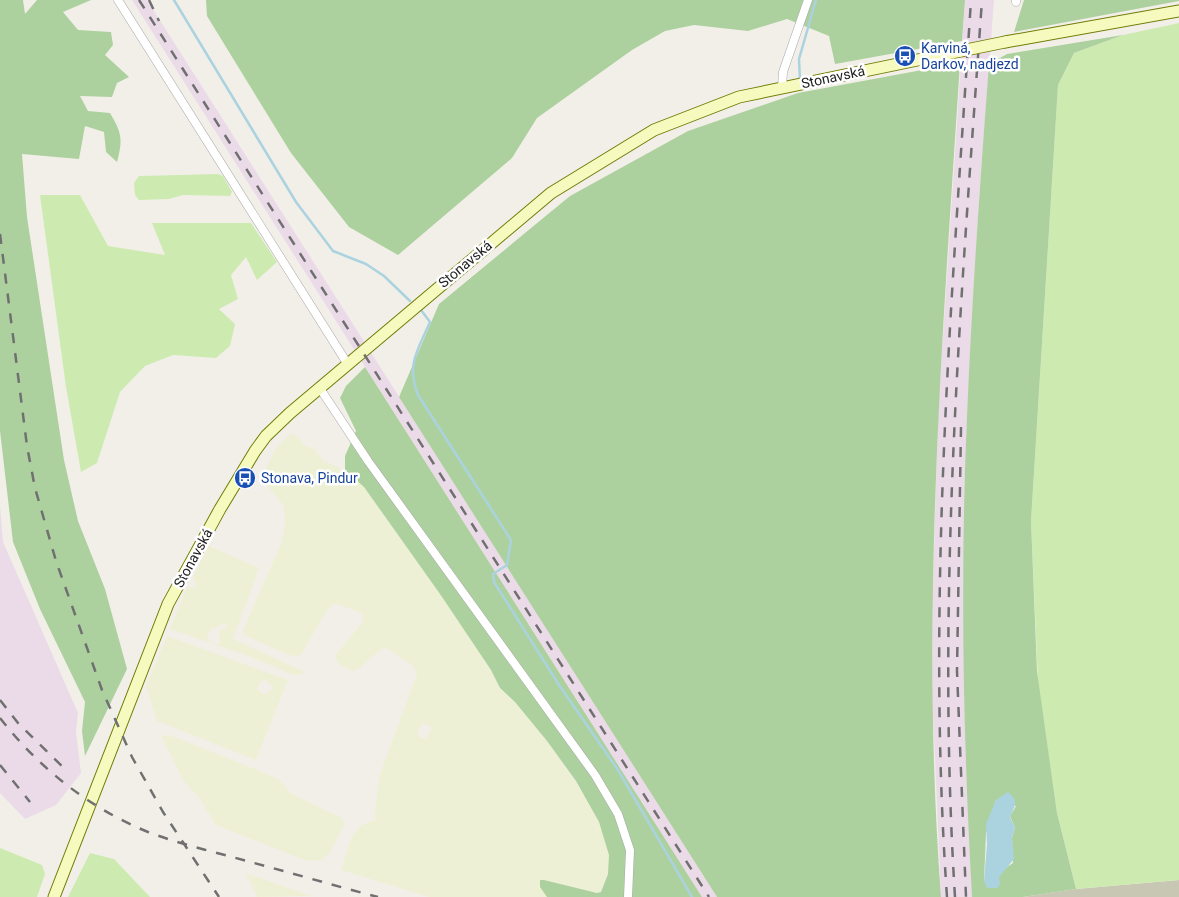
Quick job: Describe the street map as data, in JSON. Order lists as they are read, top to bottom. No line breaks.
{"streets":{"street":["Stonavská"]},"places":{"bus stop":["Karviná, Darkov, nadjezd","Stonava, Pindur"]}}
